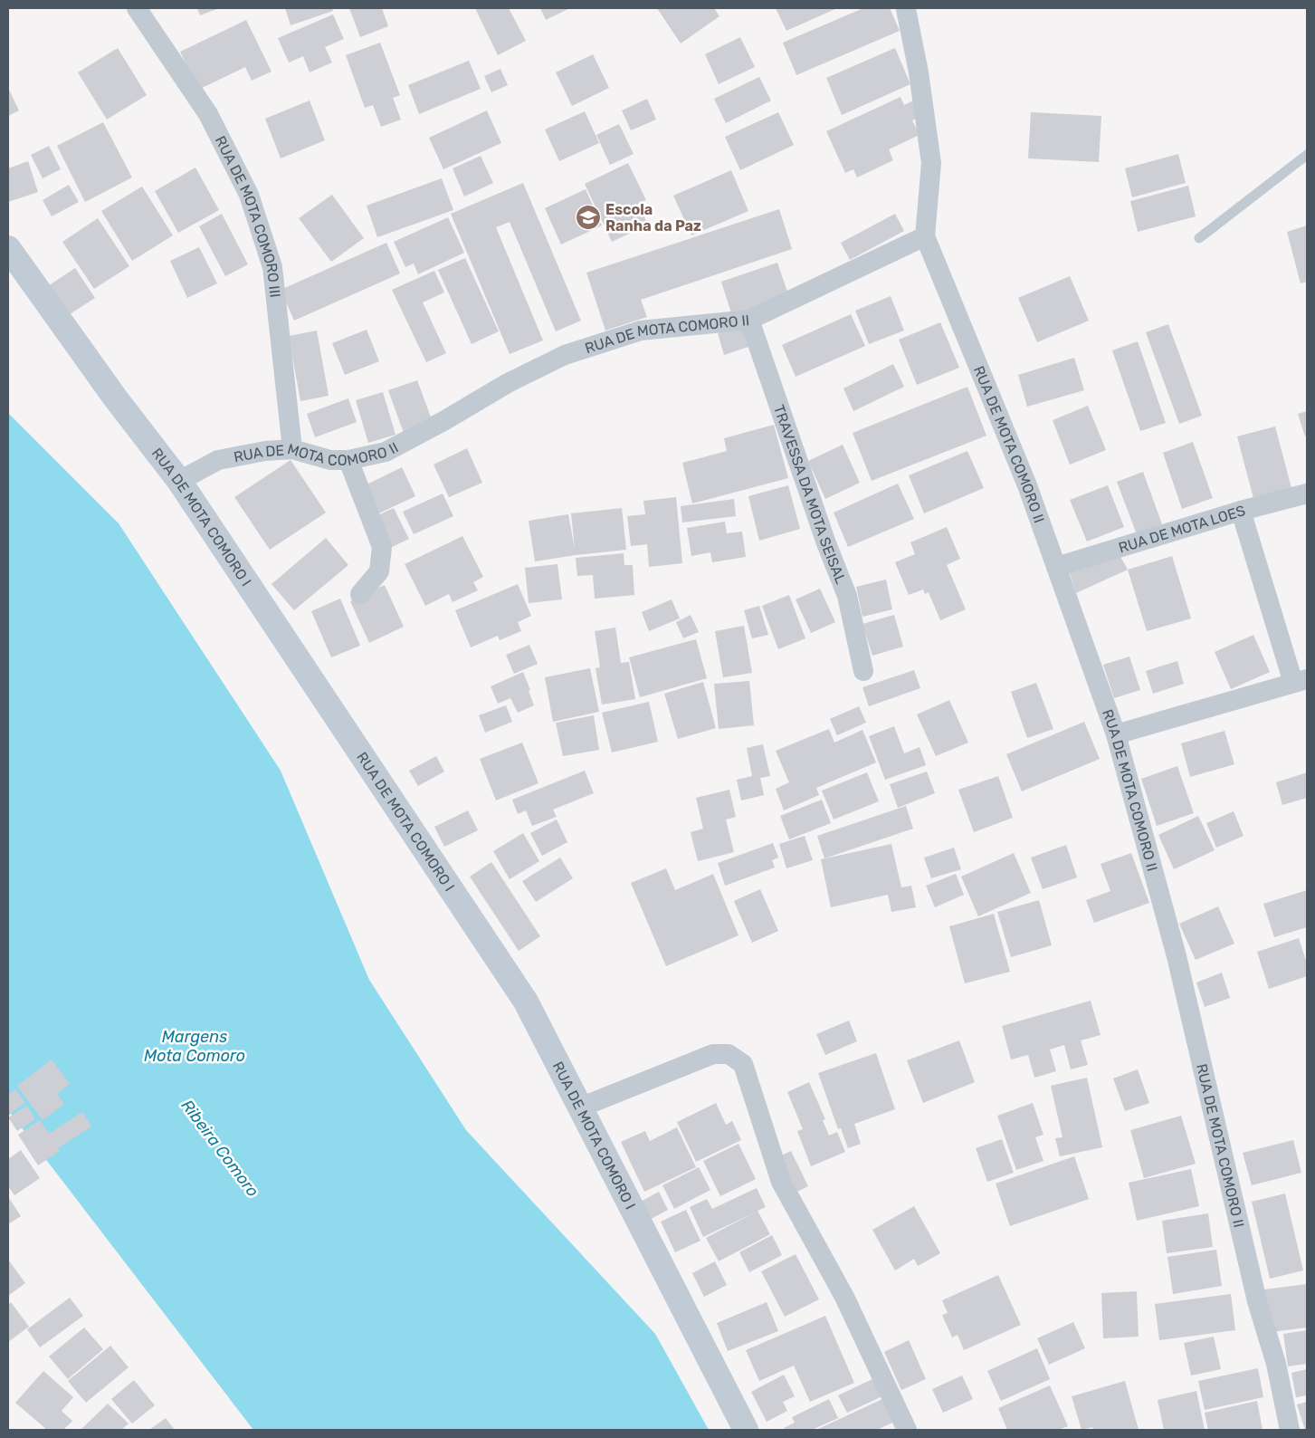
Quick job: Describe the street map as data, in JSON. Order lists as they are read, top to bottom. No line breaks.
{"streets":{"street":["RUA DE MOTA COMORO III","RUA DE MOTA COMORO II","TRAVESSA DA MOTA SEISAL","RUA DE MOTA COMORO I","RUA DE MOTA LOES"]},"crossings":[["RUA DE MOTA COMORO III","RUA DE MOTA COMORO II"],["RUA DE MOTA COMORO II","TRAVESSA DA MOTA SEISAL"],["RUA DE MOTA COMORO II","RUA DE MOTA COMORO I"],["RUA DE MOTA COMORO II","RUA DE MOTA LOES"]],"water":["Margens Mota Comoro","Ribeira Comoro"],"places":{"school or university":["Escola Ranha da Paz"]}}
